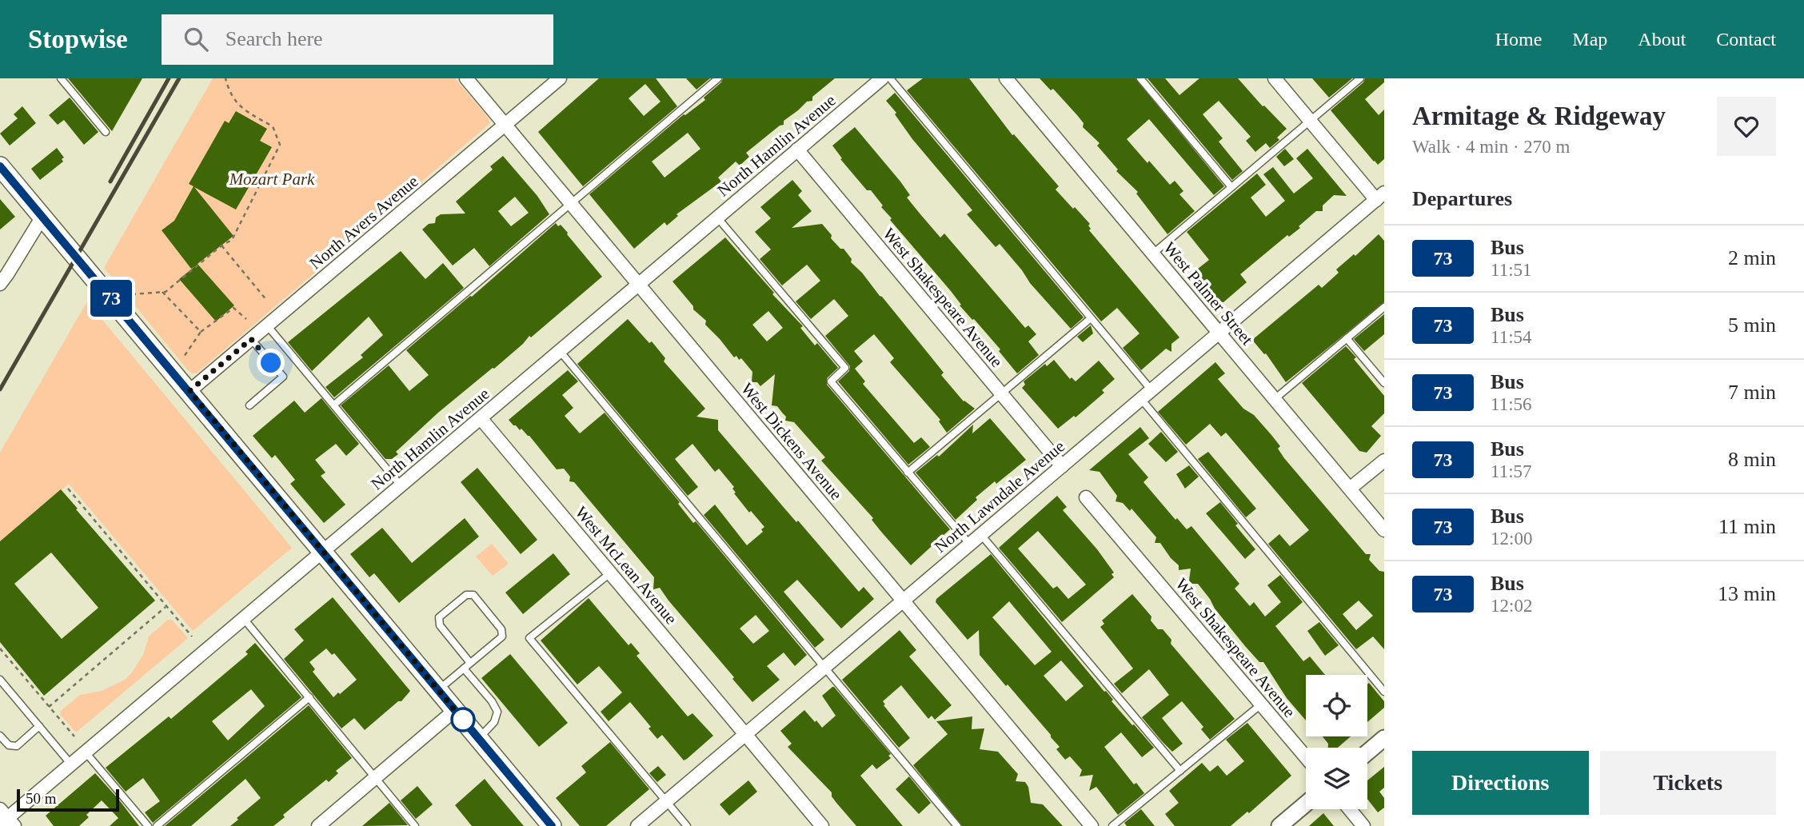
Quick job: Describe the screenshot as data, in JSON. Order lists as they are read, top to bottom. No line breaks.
{"streets":{"street":["North Hamlin Avenue","North Avers Avenue","West Palmer Street","West Shakespeare Avenue","West Dickens Avenue","North Lawndale Avenue","West McLean Avenue"]},"crossings":[["North Hamlin Avenue","West Shakespeare Avenue"],["North Hamlin Avenue","West Dickens Avenue"],["North Hamlin Avenue","West McLean Avenue"],["North Avers Avenue","West Dickens Avenue"],["West Palmer Street","North Lawndale Avenue"],["West Shakespeare Avenue","North Lawndale Avenue"],["West Dickens Avenue","North Lawndale Avenue"],["North Lawndale Avenue","West McLean Avenue"]],"parks":["Mozart Park"],"lines":["bus line 73"],"scale_bar":"50 m","page":{"header":"Stopwise","search":"Search here","nav":["Home","Map","About","Contact"],"on_map":"73","heading":[["Armitage & Ridgeway","Walk · 4 min · 270 m"],"Departures"],"list":[{"mark":"73","name":"Bus","note":"11:51","value":"2 min"},{"mark":"73","name":"Bus","note":"11:54","value":"5 min"},{"mark":"73","name":"Bus","note":"11:56","value":"7 min"},{"mark":"73","name":"Bus","note":"11:57","value":"8 min"},{"mark":"73","name":"Bus","note":"12:00","value":"11 min"},{"mark":"73","name":"Bus","note":"12:02","value":"13 min"}],"buttons":["Directions","Tickets"],"scale":"50 m"}}
